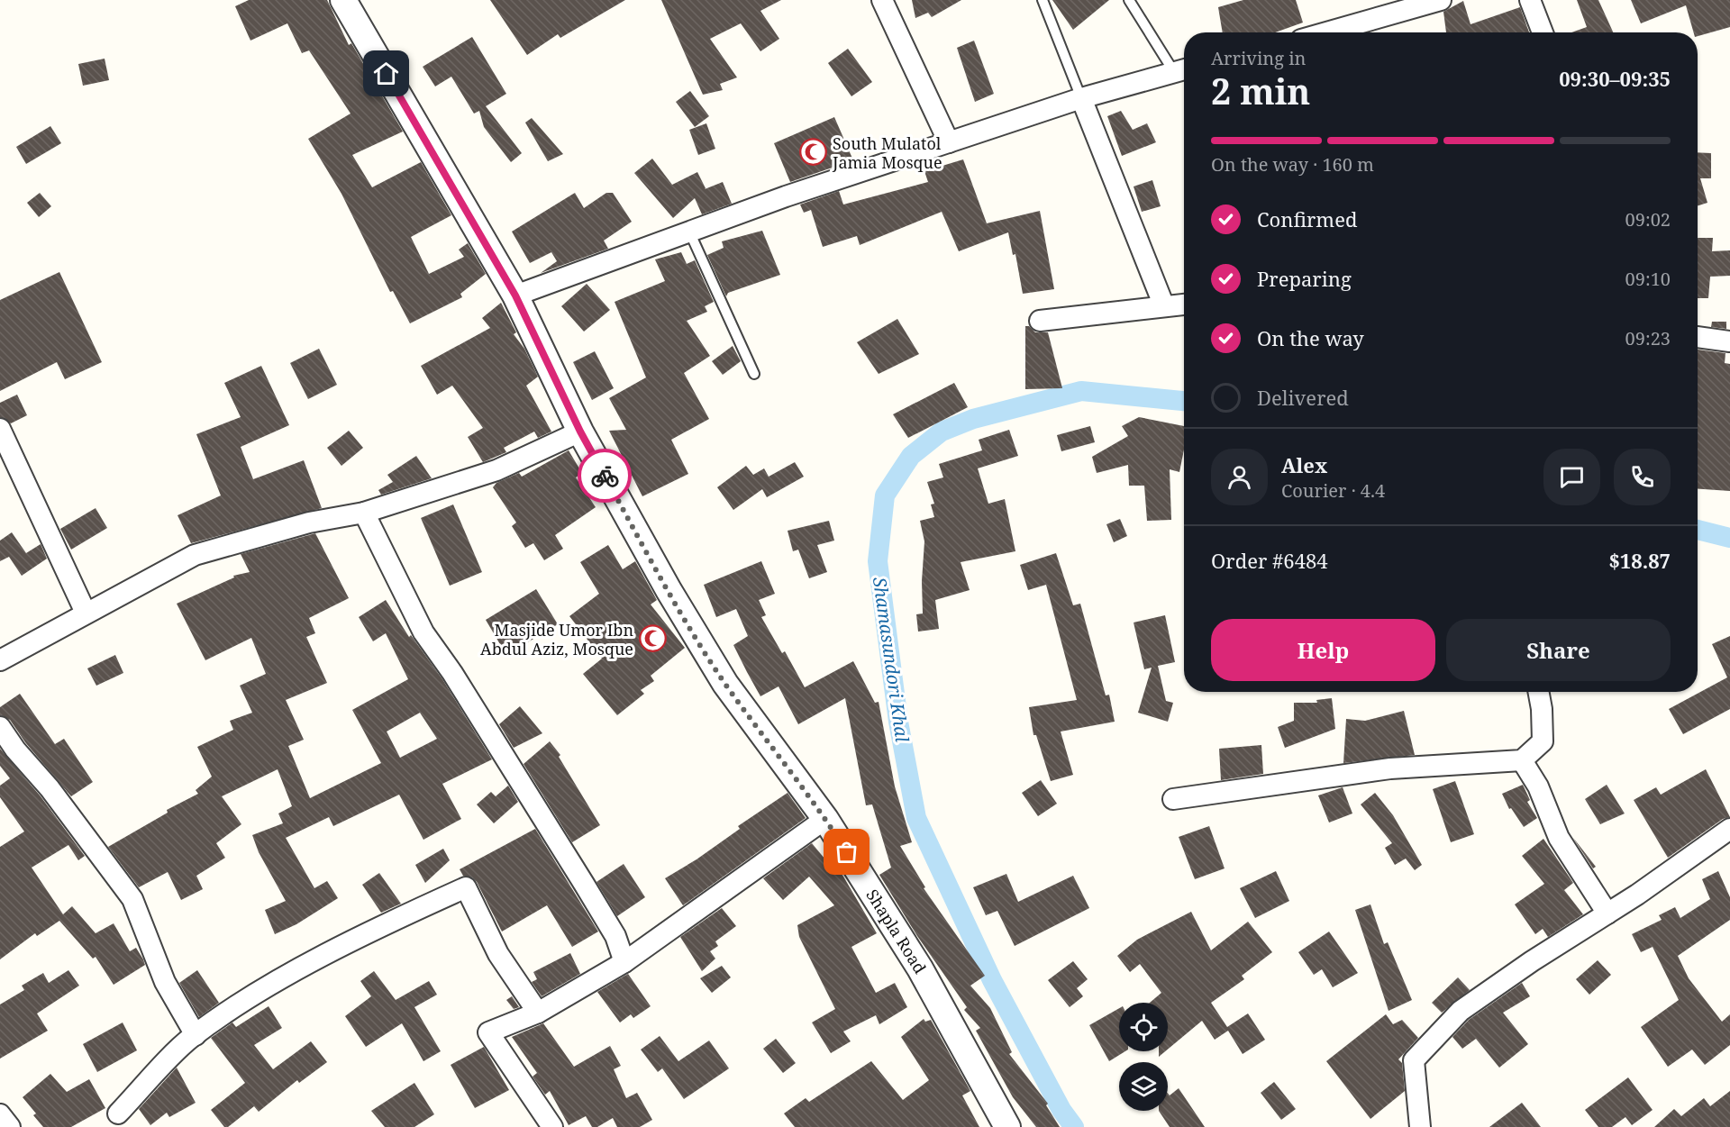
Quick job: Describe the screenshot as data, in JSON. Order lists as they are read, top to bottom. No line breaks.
{"streets":{"street":["Shapla Road"]},"water":["Shamasundori Khal"],"places":{"mosque":["South Mulatol Jamia Mosque","Masjide Umor Ibn Abdul Aziz, Mosque"]},"page":{"heading":["2 min","Arriving in","09:30–09:35"],"panel":["Alex","Courier · 4.4","Order #6484","$18.87"],"bar":"On the way · 160 m","list":[["Confirmed","09:02"],["Preparing","09:10"],["On the way","09:23"],"Delivered"],"buttons":["Help","Share"]}}
